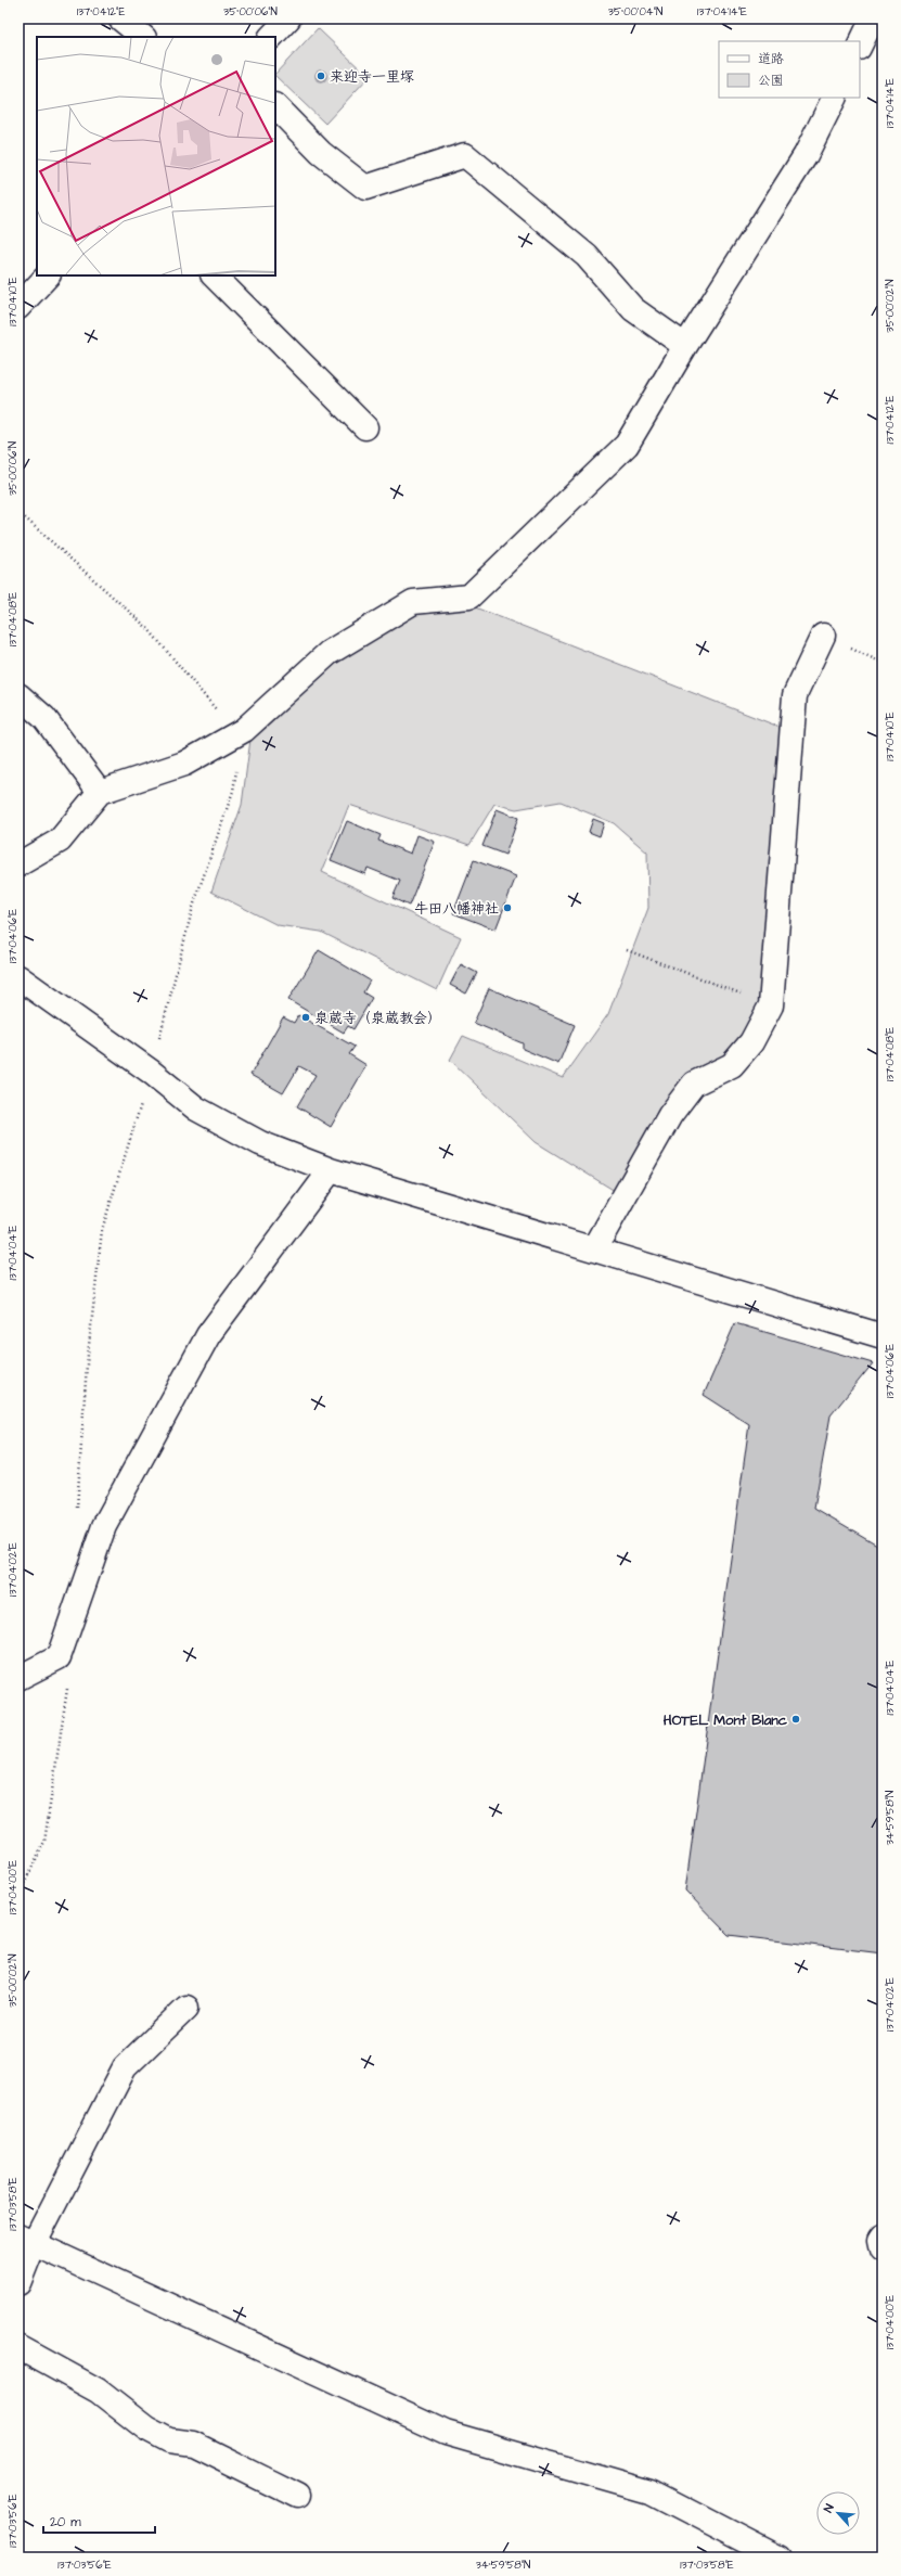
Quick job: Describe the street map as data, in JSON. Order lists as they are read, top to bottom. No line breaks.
{"places":["来迎寺一里塚","牛田八幡神社","泉蔵寺（泉蔵教会）","HOTEL Mont Blanc"],"legend":["道路","公園"],"scale_bar":"20 m","north":"top left","coordinates":["137°04'12\"E","35°00'06\"N","35°00'04\"N","137°04'14\"E","137°04'10\"E","35°00'02\"N","137°04'08\"E","137°04'06\"E","137°04'04\"E","137°04'02\"E","34°59'58\"N","137°04'00\"E","137°03'58\"E","137°03'56\"E"]}
